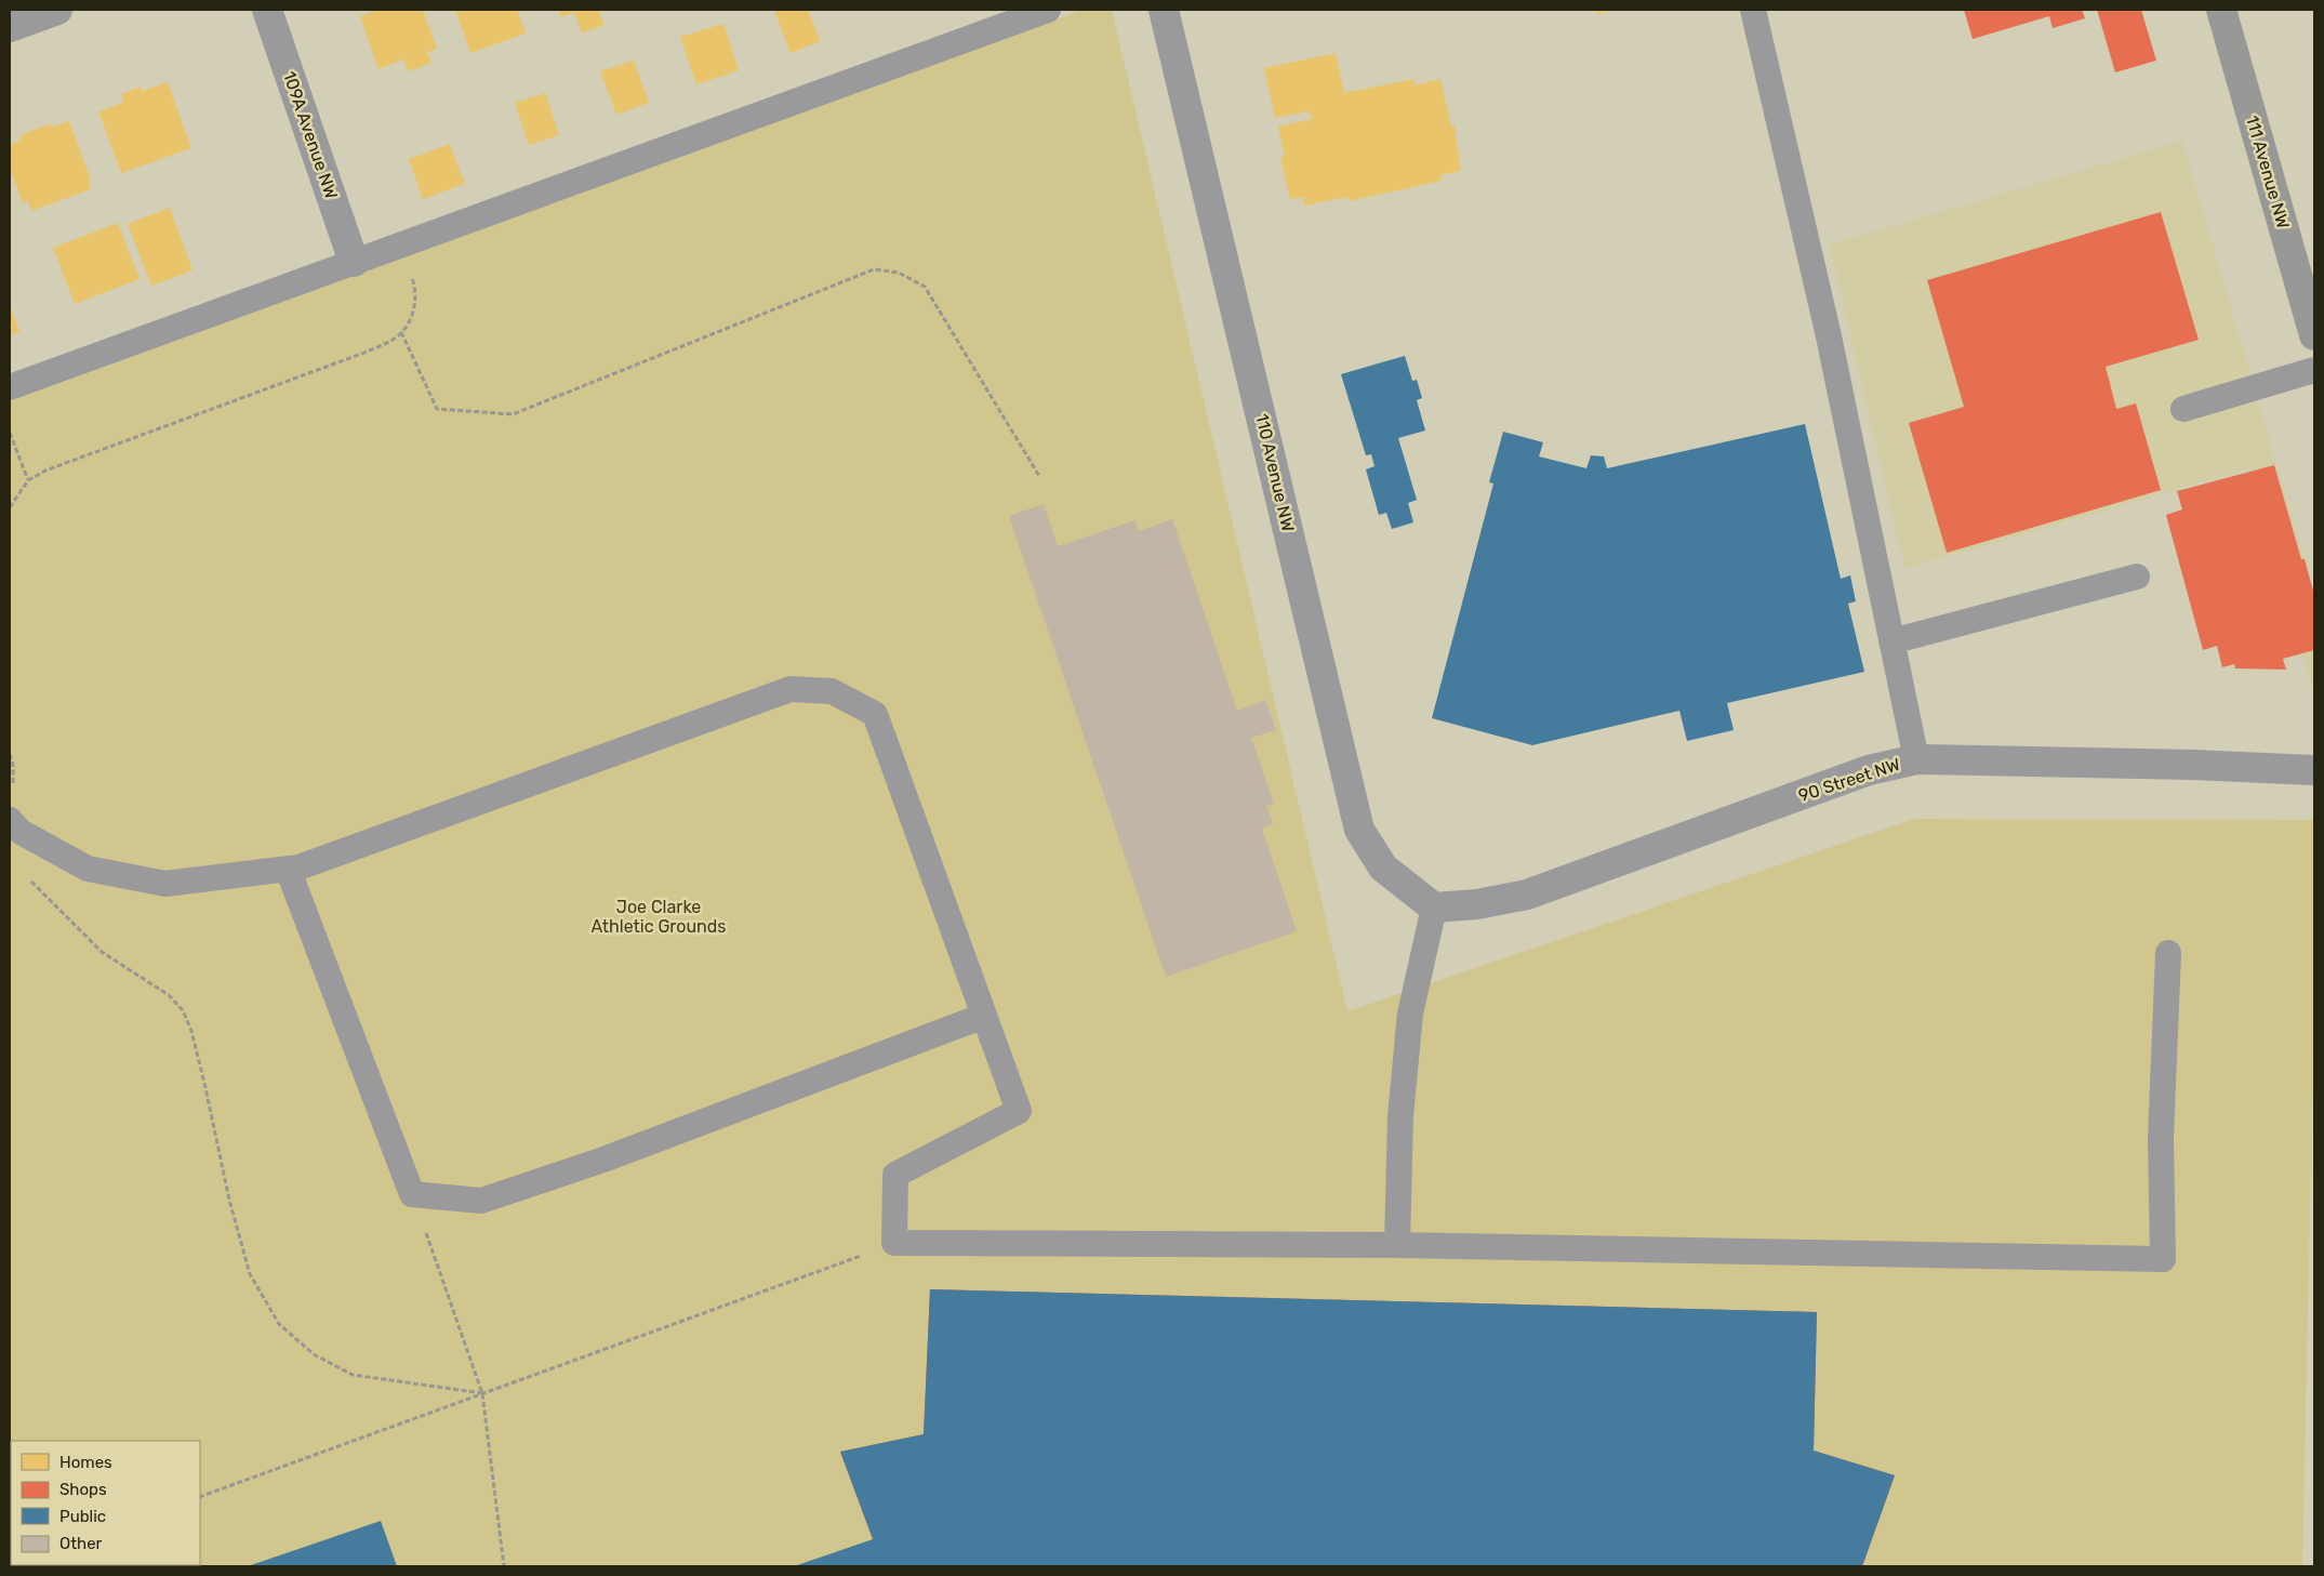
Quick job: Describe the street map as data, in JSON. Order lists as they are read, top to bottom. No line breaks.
{"streets":{"main road":["111 Avenue NW"],"street":["109A Avenue NW","110 Avenue NW","90 Street NW"]},"crossings":[["110 Avenue NW","90 Street NW"]],"parks":["Joe Clarke Athletic Grounds"],"legend":["Homes","Shops","Public","Other"]}
